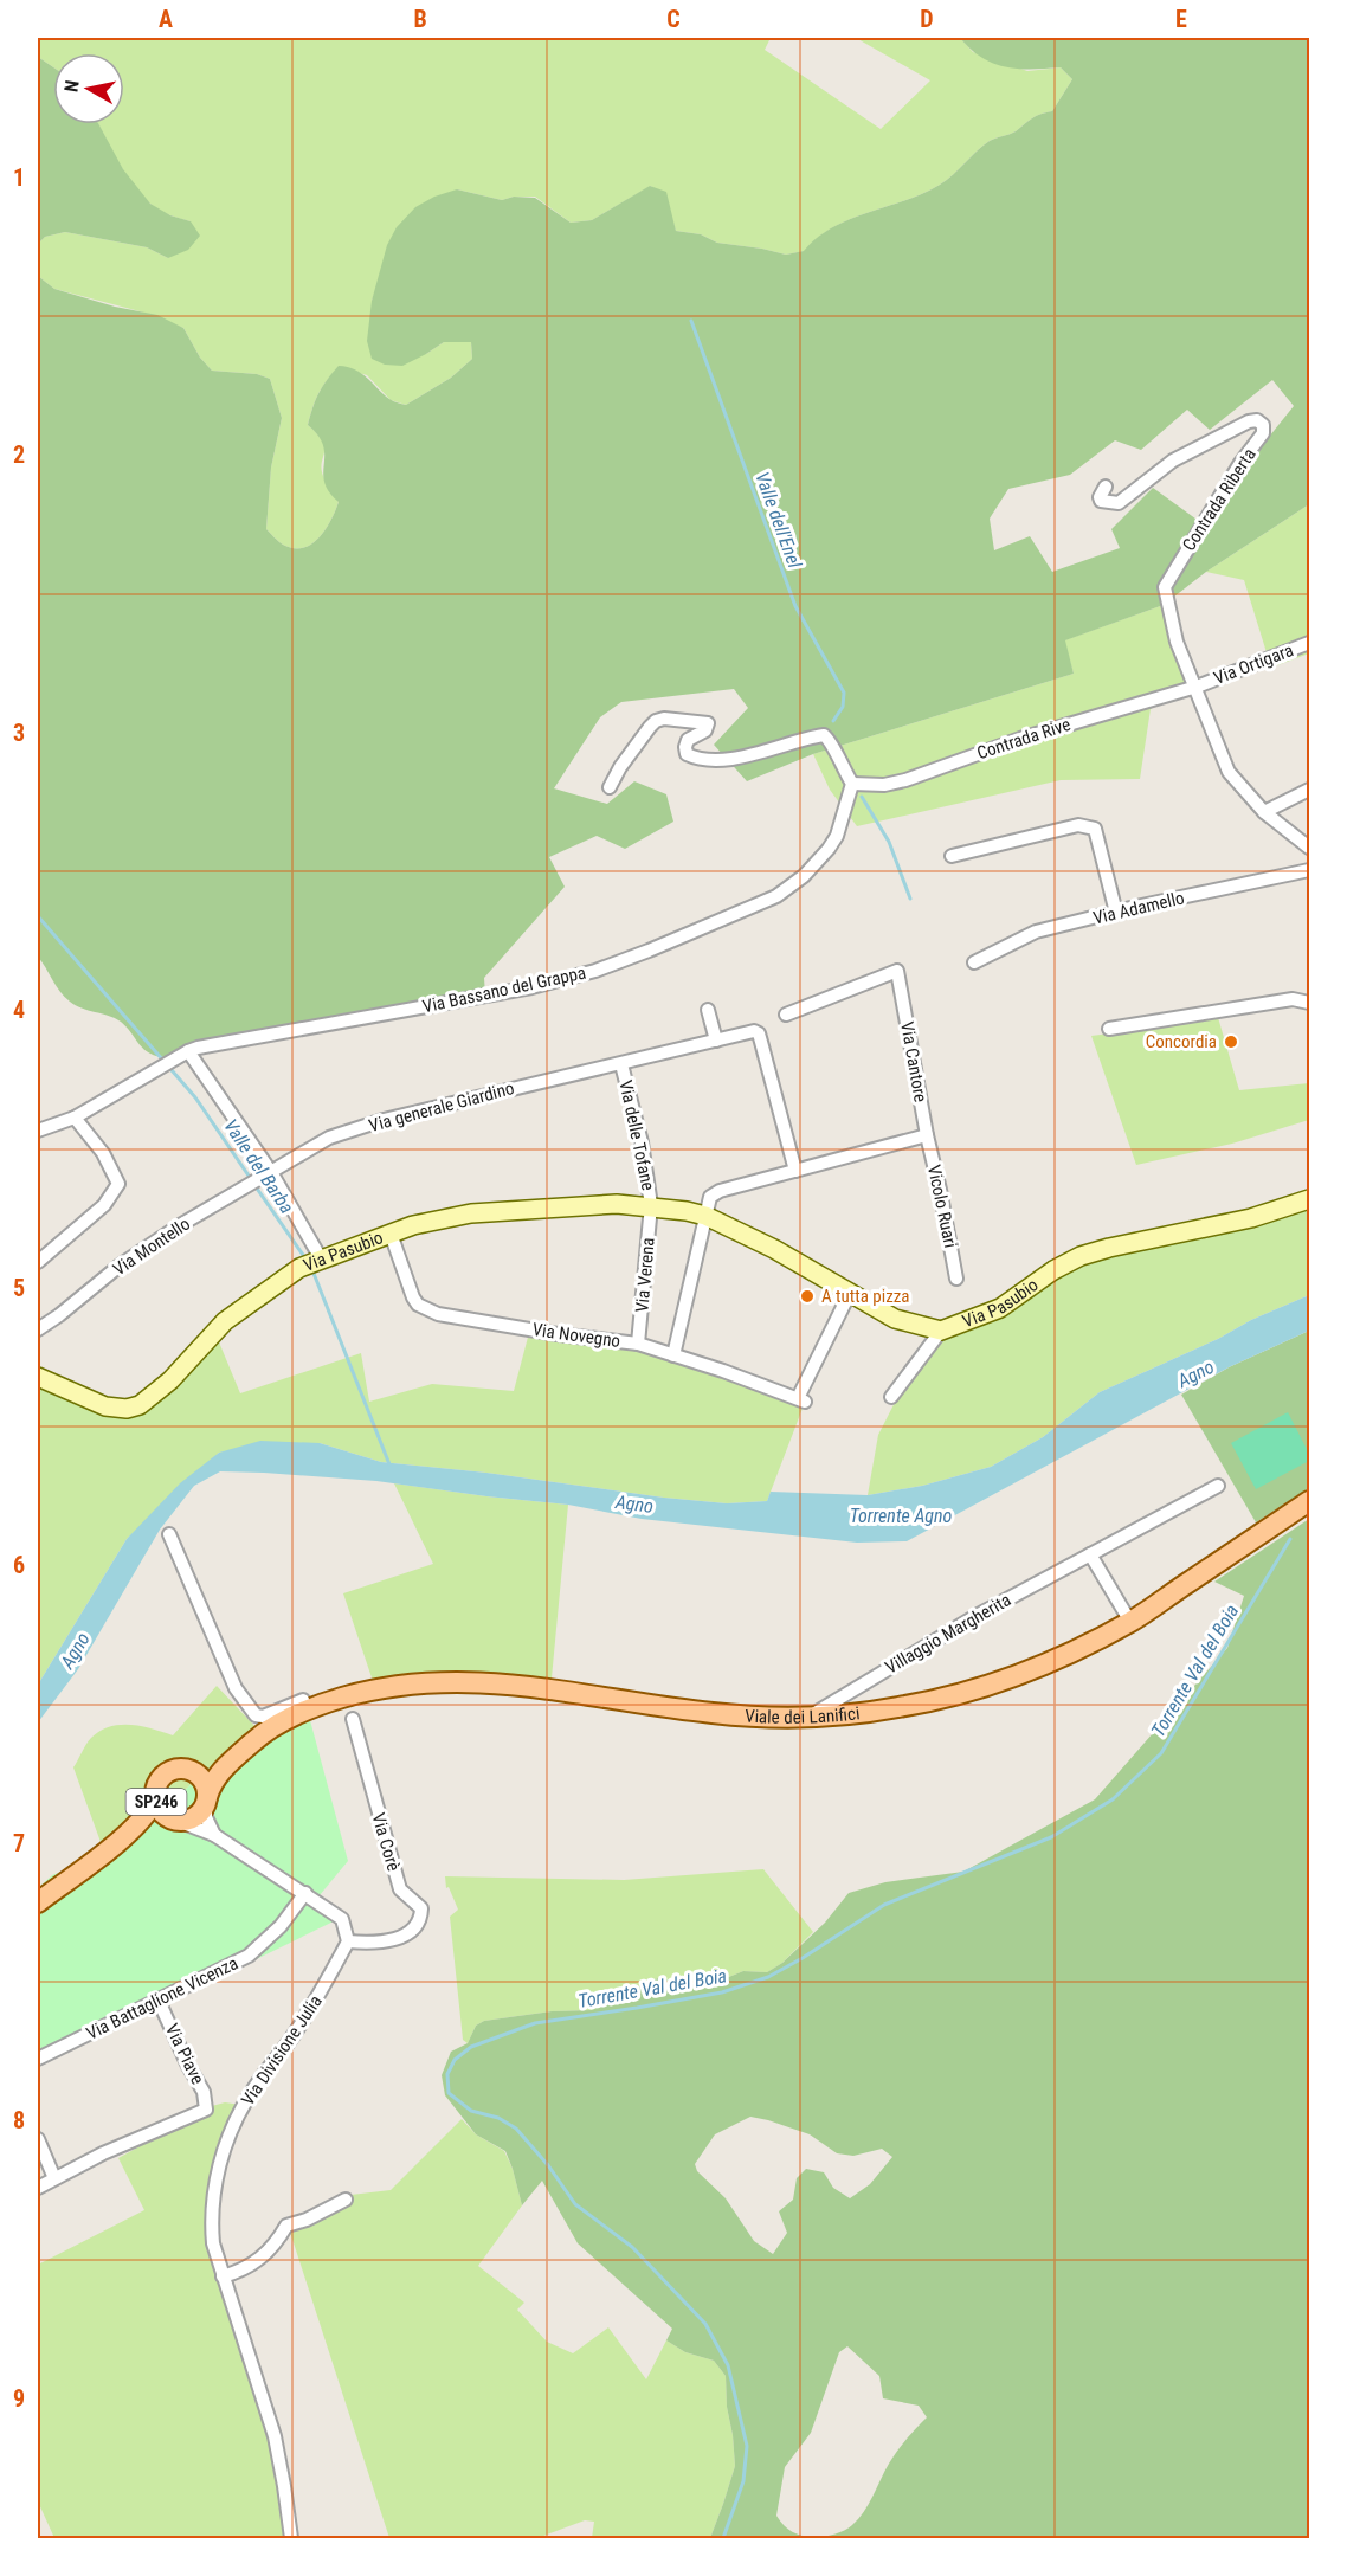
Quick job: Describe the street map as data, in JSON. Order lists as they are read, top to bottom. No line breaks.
{"streets":{"main road":["Via Pasubio","Viale dei Lanifici","SP246"],"street":["Contrada Riberta","Via Ortigara","Contrada Rive","Via Adamello","Via Bassano del Grappa","Via Cantore","Via generale Giardino","Via delle Tofane","Vicolo Ruari","Via Montello","Via Verena","Via Novegno","Villaggio Margherita","Via Corè","Via Battaglione Vicenza","Via Divisione Julia","Via Piave"]},"crossings":[["Contrada Riberta","Via Ortigara"],["Contrada Riberta","Contrada Rive"],["Via Ortigara","Contrada Rive"],["Contrada Rive","Via Bassano del Grappa"],["Via Cantore","Vicolo Ruari"],["Via generale Giardino","Via delle Tofane"],["Via generale Giardino","Via Montello"],["Via delle Tofane","Via Pasubio"],["Via delle Tofane","Via Verena"],["Via Pasubio","Via Verena"],["Via Pasubio","Via Novegno"],["Via Verena","Via Novegno"],["Villaggio Margherita","Viale dei Lanifici"],["Viale dei Lanifici","SP246"],["Via Corè","Via Divisione Julia"],["Via Battaglione Vicenza","Via Piave"]],"water":["Valle dell'Enel","Valle del Barba","Agno","Torrente Agno","Torrente Val del Boia"],"places":["Concordia","A tutta pizza"],"north":"left","grid":{"columns":["A","B","C","D","E"],"rows":["1","2","3","4","5","6","7","8","9"]}}
